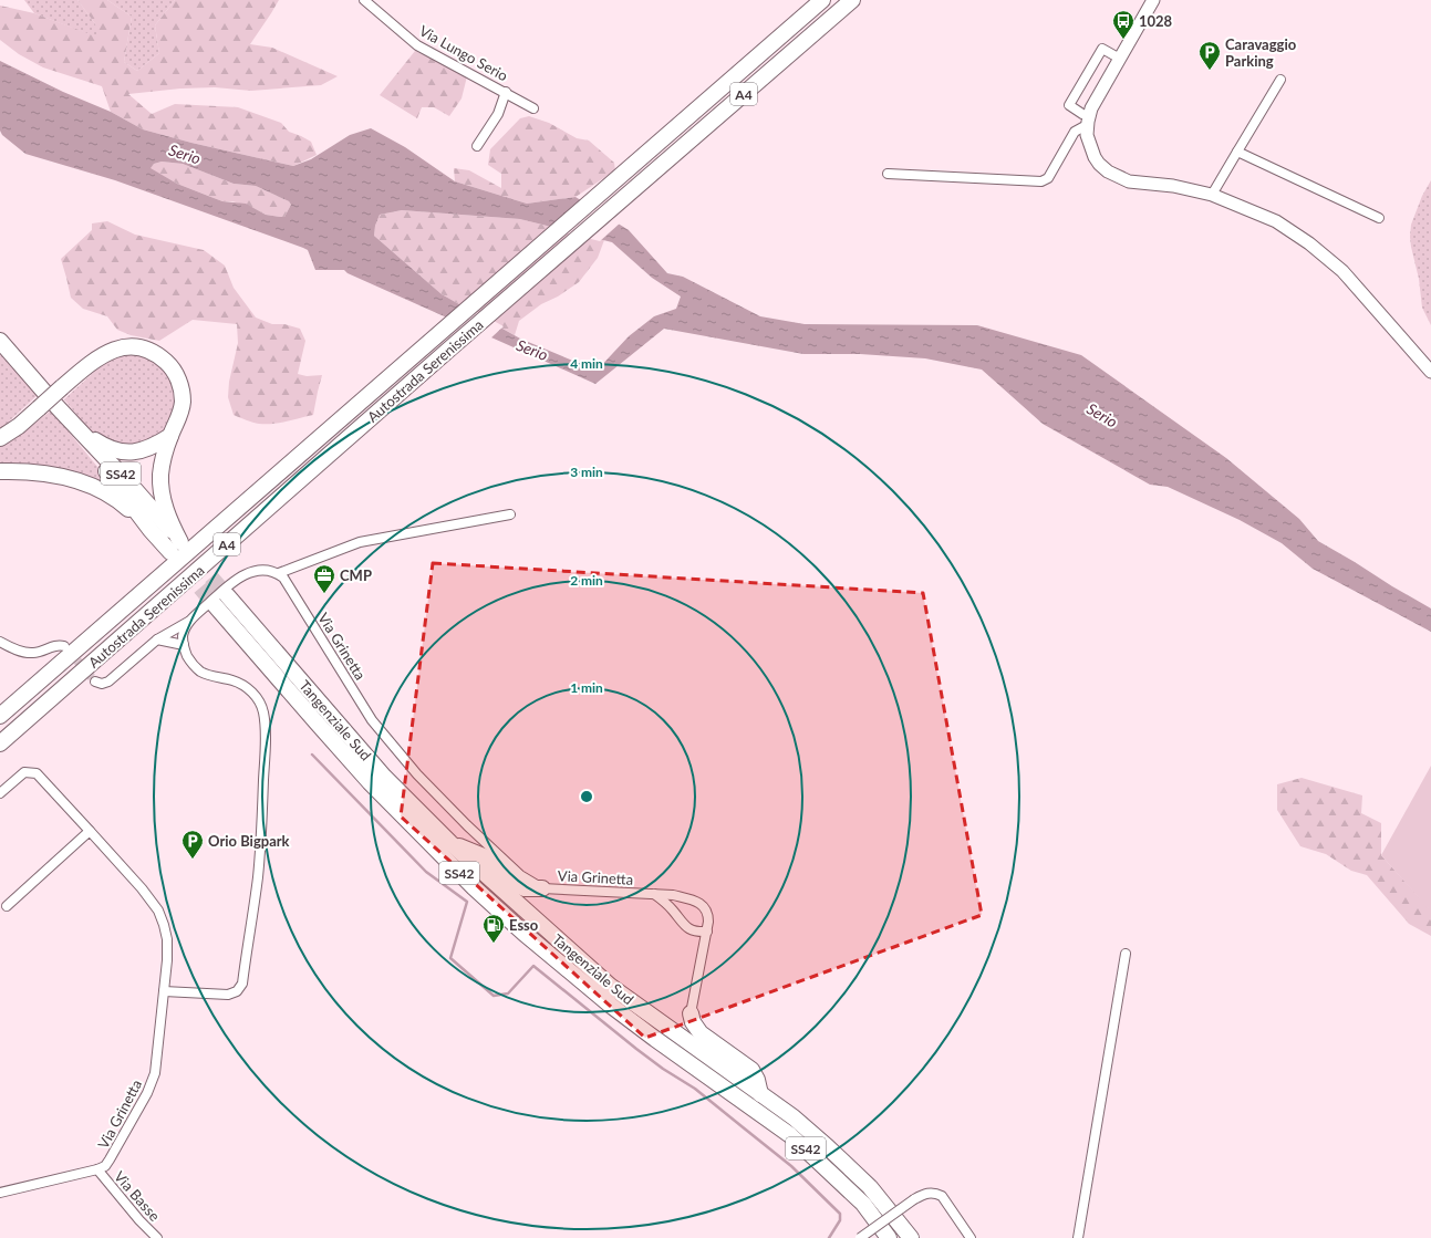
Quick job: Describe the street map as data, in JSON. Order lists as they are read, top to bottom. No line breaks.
{"streets":{"highway":["A4","Autostrada Serenissima","SS42","Tangenziale Sud"],"street":["Via Lungo Serio","Via Grinetta","Via Basse"]},"crossings":[["Via Grinetta","Via Basse"]],"water":["Serio"],"places":{"bus stop":["1028"],"parking":["Caravaggio Parking","Orio Bigpark"],"office":["CMP"],"fuel station":["Esso"]},"rings":["4 min","3 min","2 min","1 min"]}
